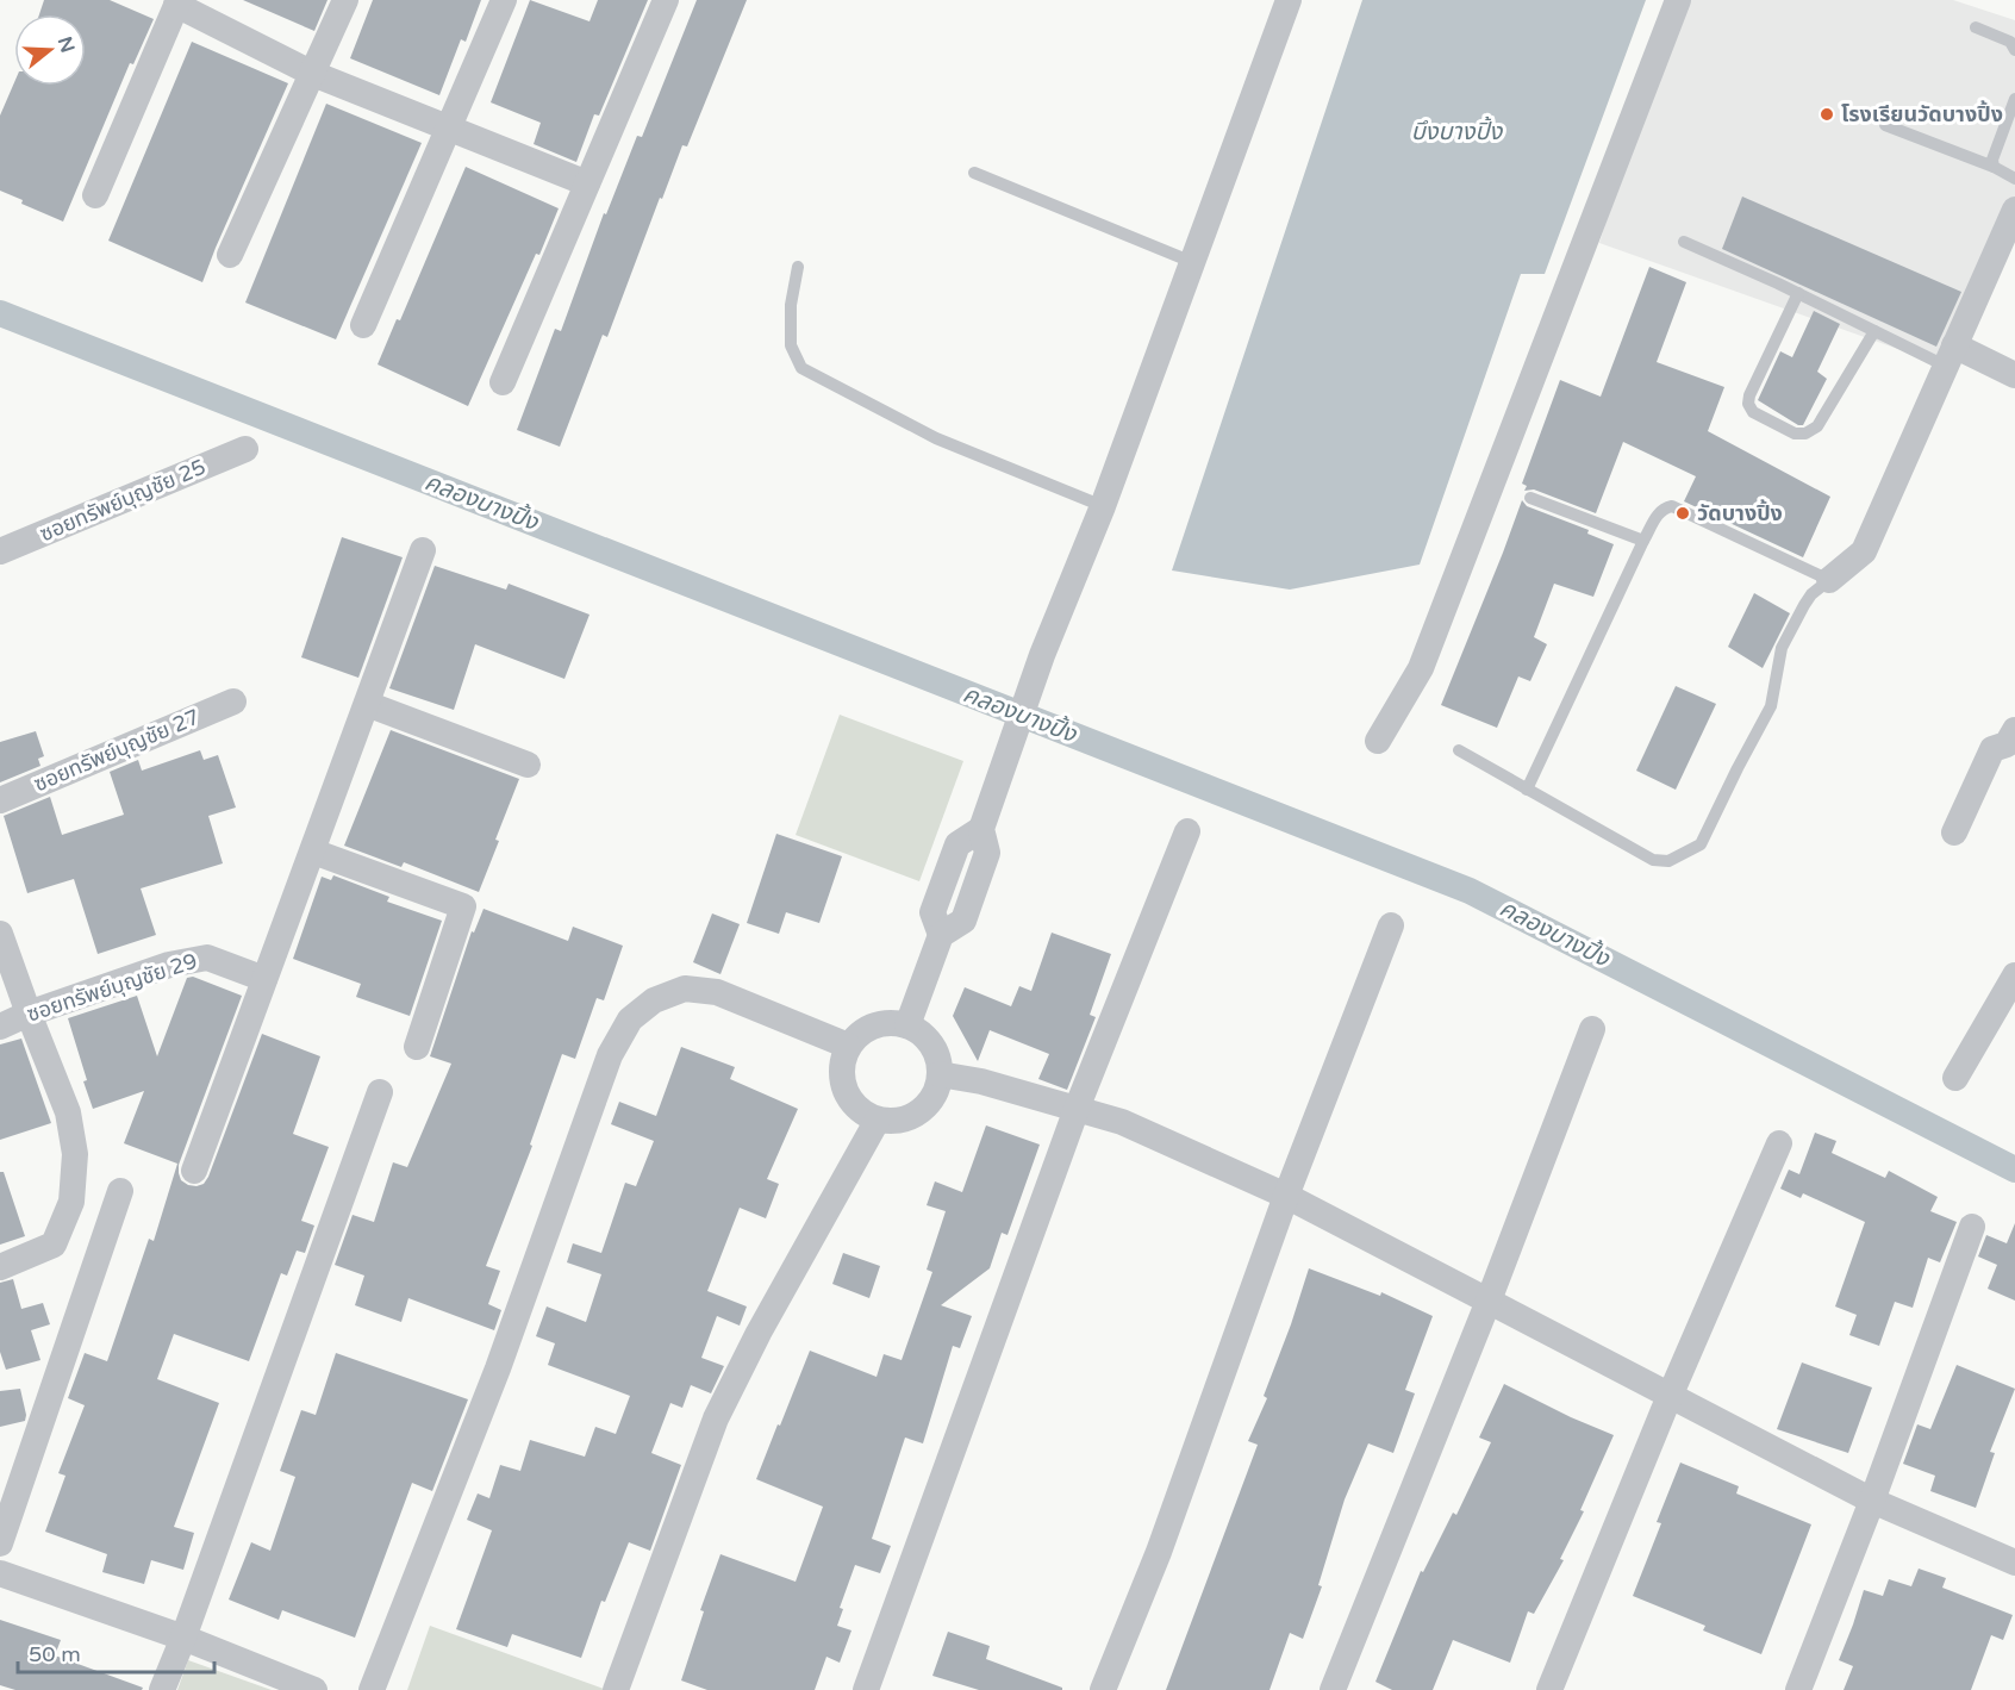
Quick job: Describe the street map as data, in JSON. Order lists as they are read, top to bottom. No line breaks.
{"streets":{"street":["ซอยทรัพย์บุญชัย 25","ซอยทรัพย์บุญชัย 27","ซอยทรัพย์บุญชัย 29"]},"water":["บึงบางปิ้ง","คลองบางปิ้ง"],"places":["โรงเรียนวัดบางปิ้ง","วัดบางปิ้ง"],"scale_bar":"50 m","north":"right"}
